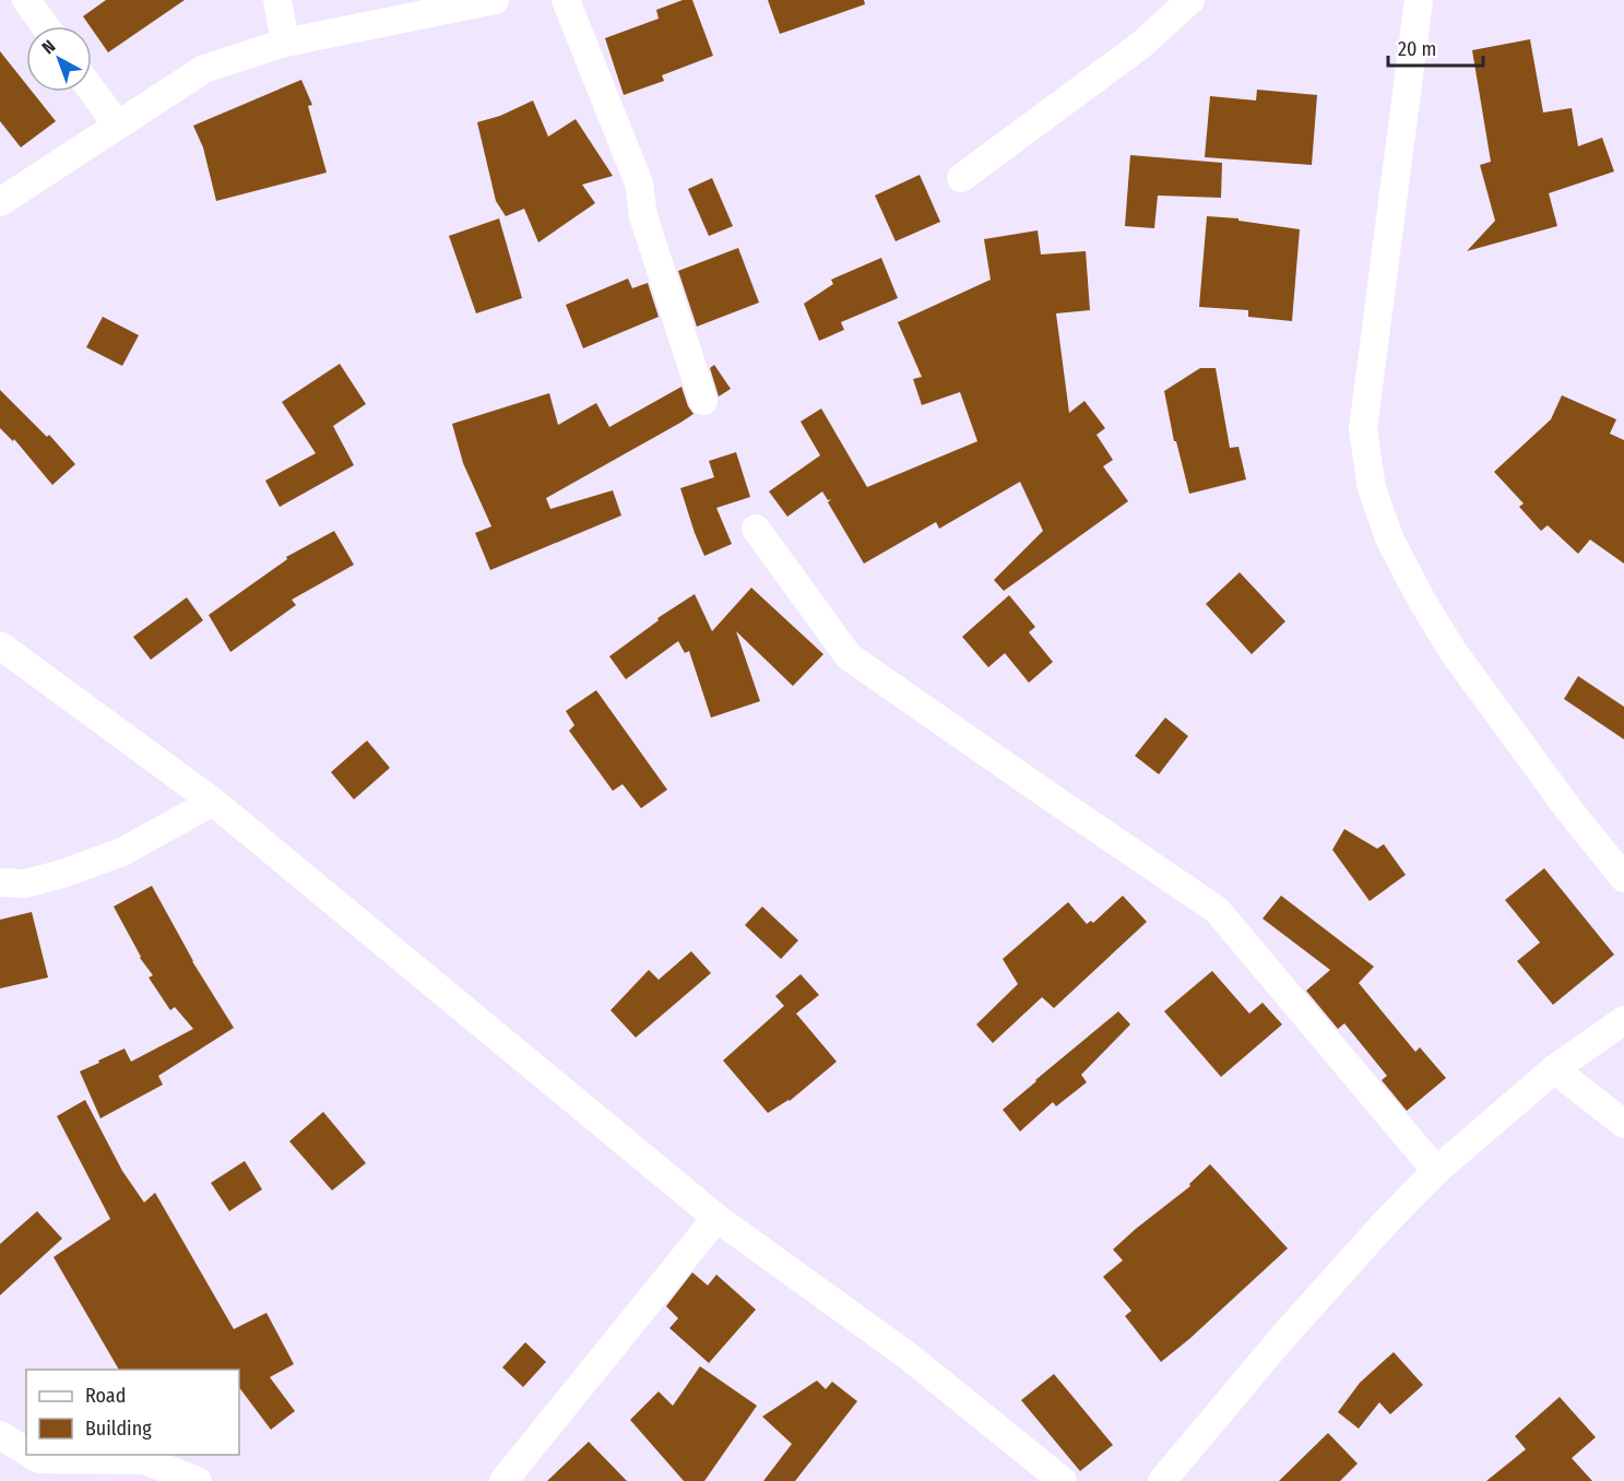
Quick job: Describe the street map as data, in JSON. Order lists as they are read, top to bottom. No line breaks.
{"legend":["Road","Building"],"scale_bar":"20 m","north":"top left"}
